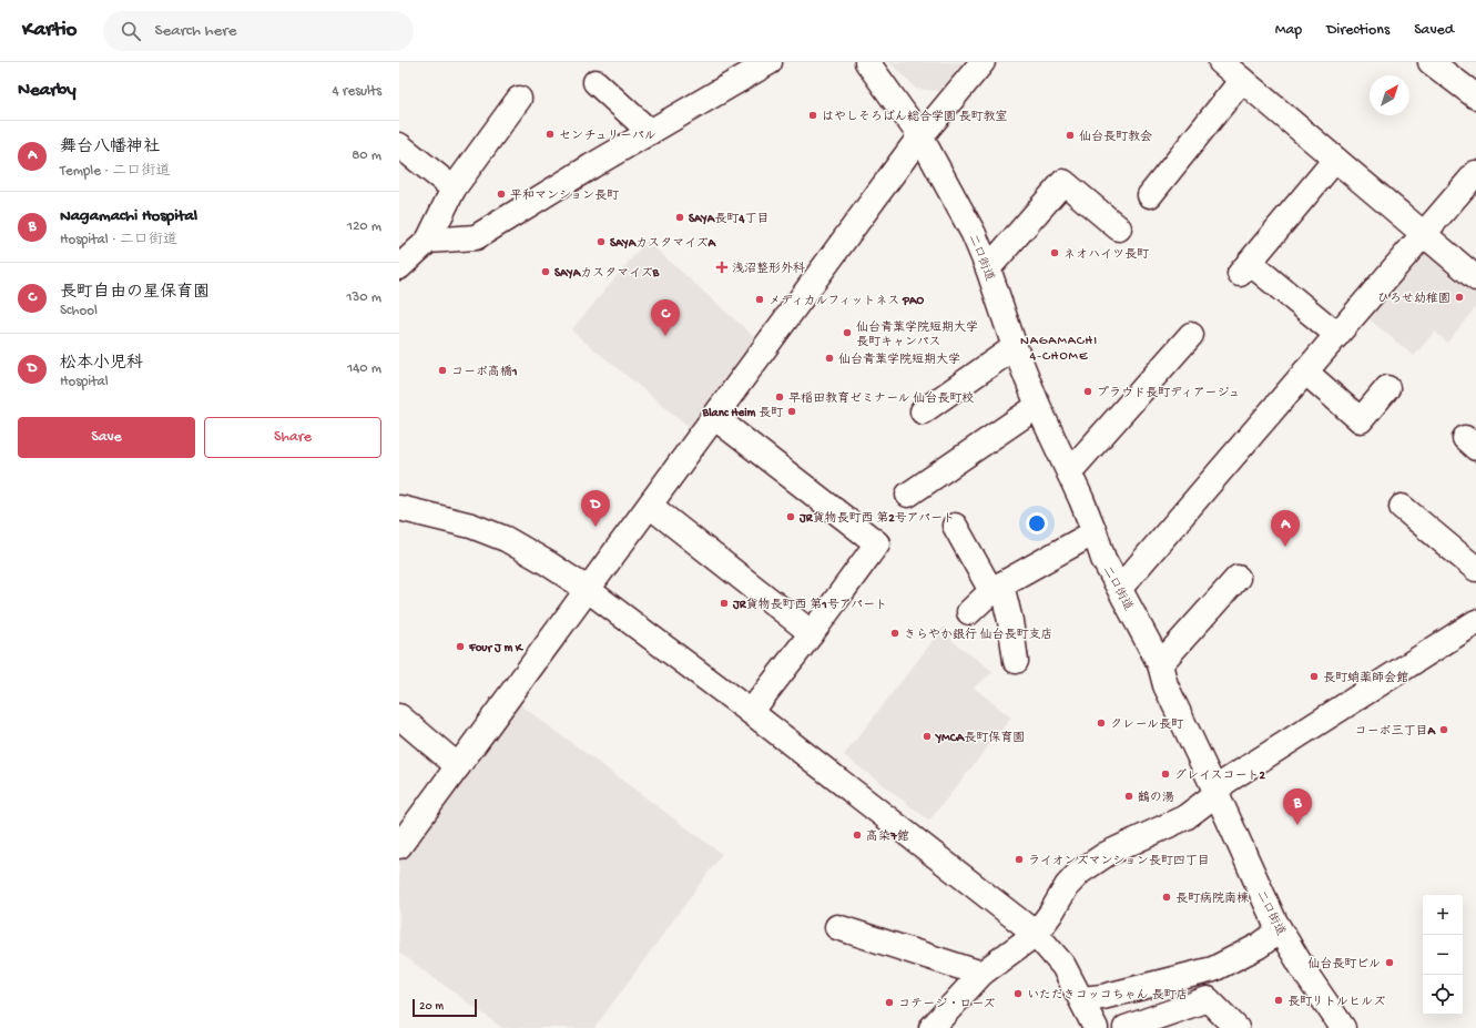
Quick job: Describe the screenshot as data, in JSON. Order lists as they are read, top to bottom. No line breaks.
{"streets":{"street":["二口街道"]},"districts":["NAGAMACHI 4-CHOME"],"places":{"other":["はやしそろばん総合学園 長町教室","センチュリーパル","仙台長町教会","平和マンション長町","SAYA長町4丁目","SAYAカスタマイズA","ネオハイツ長町","SAYAカスタマイズB","ひろせ幼稚園","メディカルフィットネス PAO","仙台青葉学院短期大学 長町キャンパス","仙台青葉学院短期大学","コーポ高橋1","プラウド長町ディアージュ","早稲田教育ゼミナール 仙台長町校","Blanc Heim 長町","JR貨物長町西 第2号アパート","JR貨物長町西 第1号アパート","きらやか銀行 仙台長町支店","Four J m K","長町蛸薬師会館","クレール長町","コーポ三丁目A","YMCA長町保育園","グレイスコート2","鶴の湯","高染7館","ライオンズマンション長町四丁目","長町病院南棟","仙台長町ビル","いただきコッコちゃん 長町店","長町リトルヒルズ","コテージ・ローズ"],"health":["浅沼整形外科"]},"scale_bar":"20 m","north":"top right","page":{"header":"Kartio","search":"Search here","nav":["Map","Directions","Saved"],"heading":["Nearby","4 results"],"list":[{"mark":"A","name":"舞台八幡神社","note":"Temple · 二口街道","value":"80 m"},{"mark":"B","name":"Nagamachi Hospital","note":"Hospital · 二口街道","value":"120 m"},{"mark":"C","name":"長町自由の星保育園","note":"School","value":"130 m"},{"mark":"D","name":"松本小児科","note":"Hospital","value":"140 m"}],"pins":["C","D","A","B"],"buttons":["Save","Share"],"map_buttons":["+","−"],"scale":"20 m"}}
